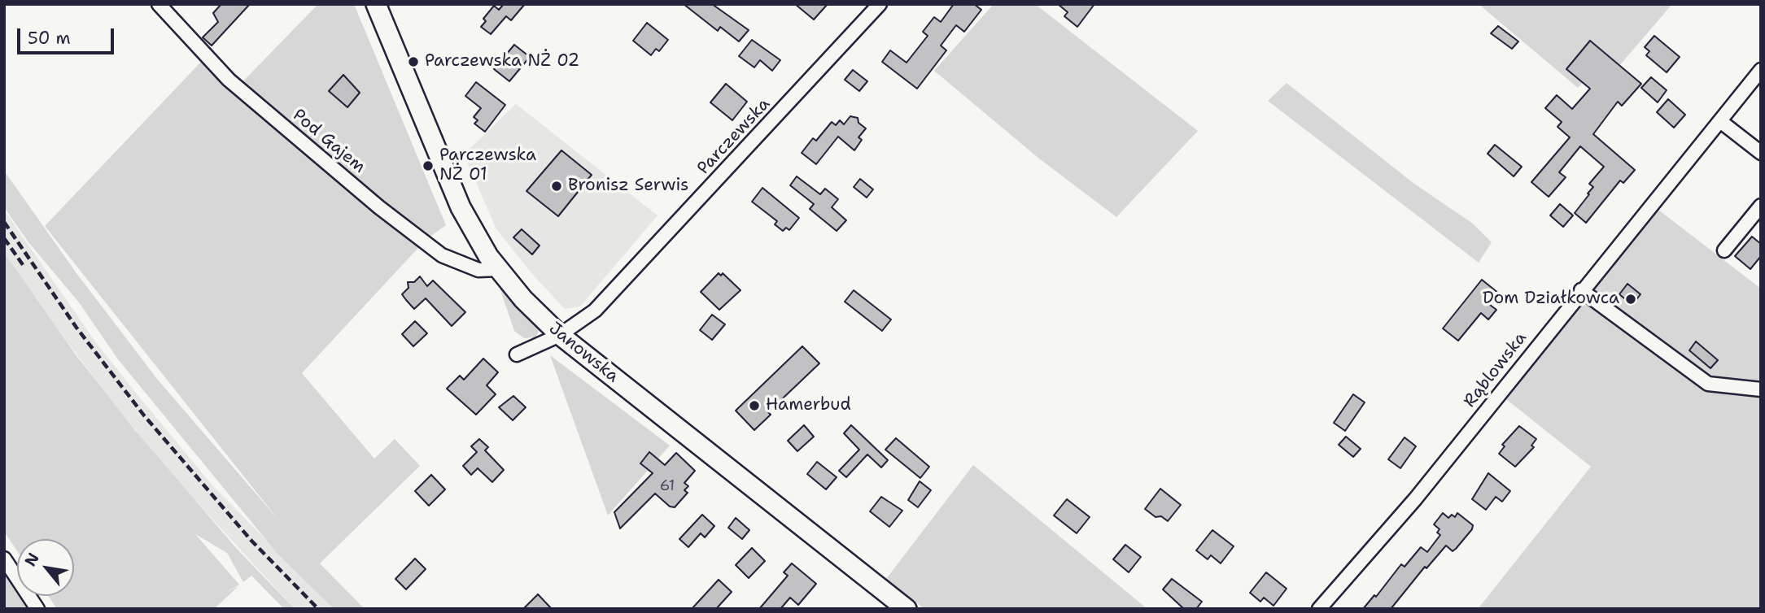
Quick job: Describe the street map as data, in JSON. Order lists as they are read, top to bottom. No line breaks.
{"streets":{"street":["Parczewska","Pod Gajem","Janowska","Rąblowska"]},"crossings":[["Parczewska","Janowska"],["Pod Gajem","Janowska"]],"places":["Parczewska NŻ 02","Parczewska NŻ 01","Bronisz Serwis","Dom Działkowca","Hamerbud"],"house_numbers":["61"],"scale_bar":"50 m","north":"top left"}
